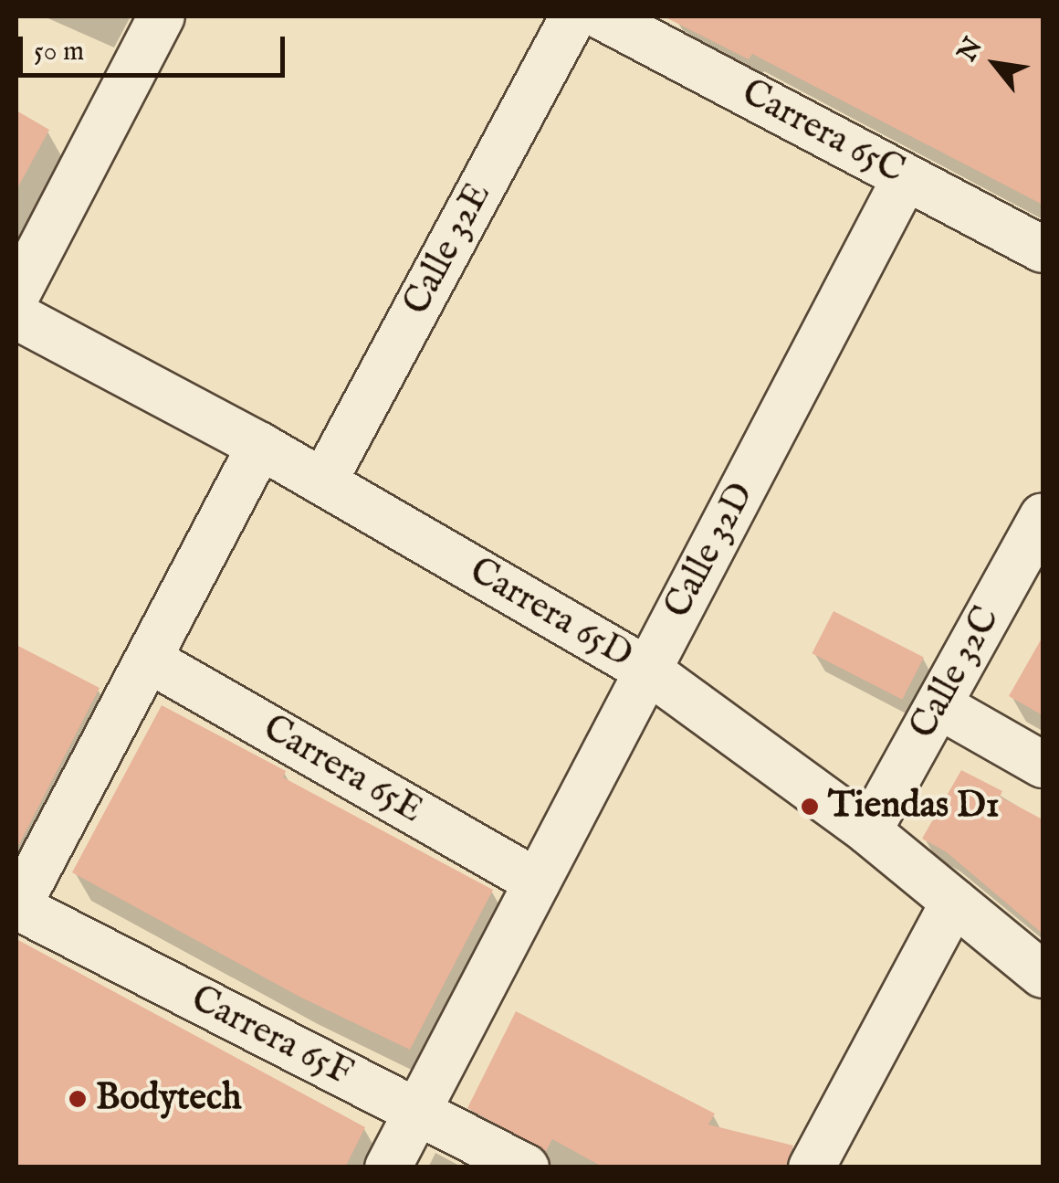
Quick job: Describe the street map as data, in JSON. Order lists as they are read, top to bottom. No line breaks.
{"streets":{"street":["Carrera 65C","Calle 32E","Calle 32D","Carrera 65D","Calle 32C","Carrera 65E","Carrera 65F"]},"crossings":[["Carrera 65C","Calle 32D"],["Calle 32E","Carrera 65D"],["Calle 32D","Carrera 65D"],["Calle 32D","Carrera 65E"],["Calle 32D","Carrera 65F"],["Carrera 65D","Calle 32C"]],"places":["Tiendas D1","Bodytech"],"scale_bar":"50 m","north":"top left"}
